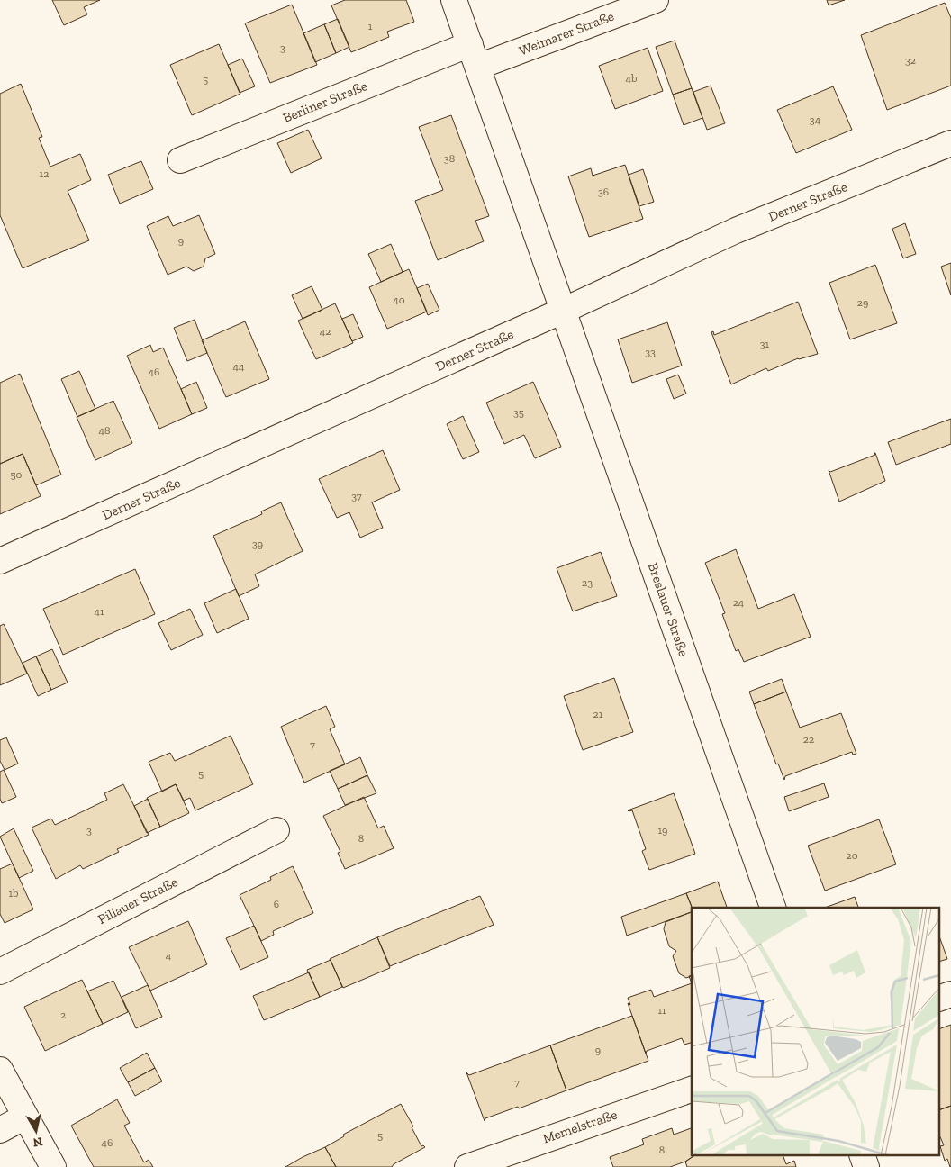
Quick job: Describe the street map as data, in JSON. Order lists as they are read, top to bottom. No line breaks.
{"streets":{"street":["Weimarer Straße","Berliner Straße","Derner Straße","Breslauer Straße","Pillauer Straße","Memelstraße"]},"crossings":[["Weimarer Straße","Berliner Straße"],["Derner Straße","Breslauer Straße"]],"house_numbers":["1","3","32","4b","5","34","38","12","36","9","40","29","42","31","33","44","46","35","48","50","37","39","23","24","41","21","22","7","5","3","19","8","20","1b","6","4","11","2","9","7","5","46","8"],"north":"bottom"}
